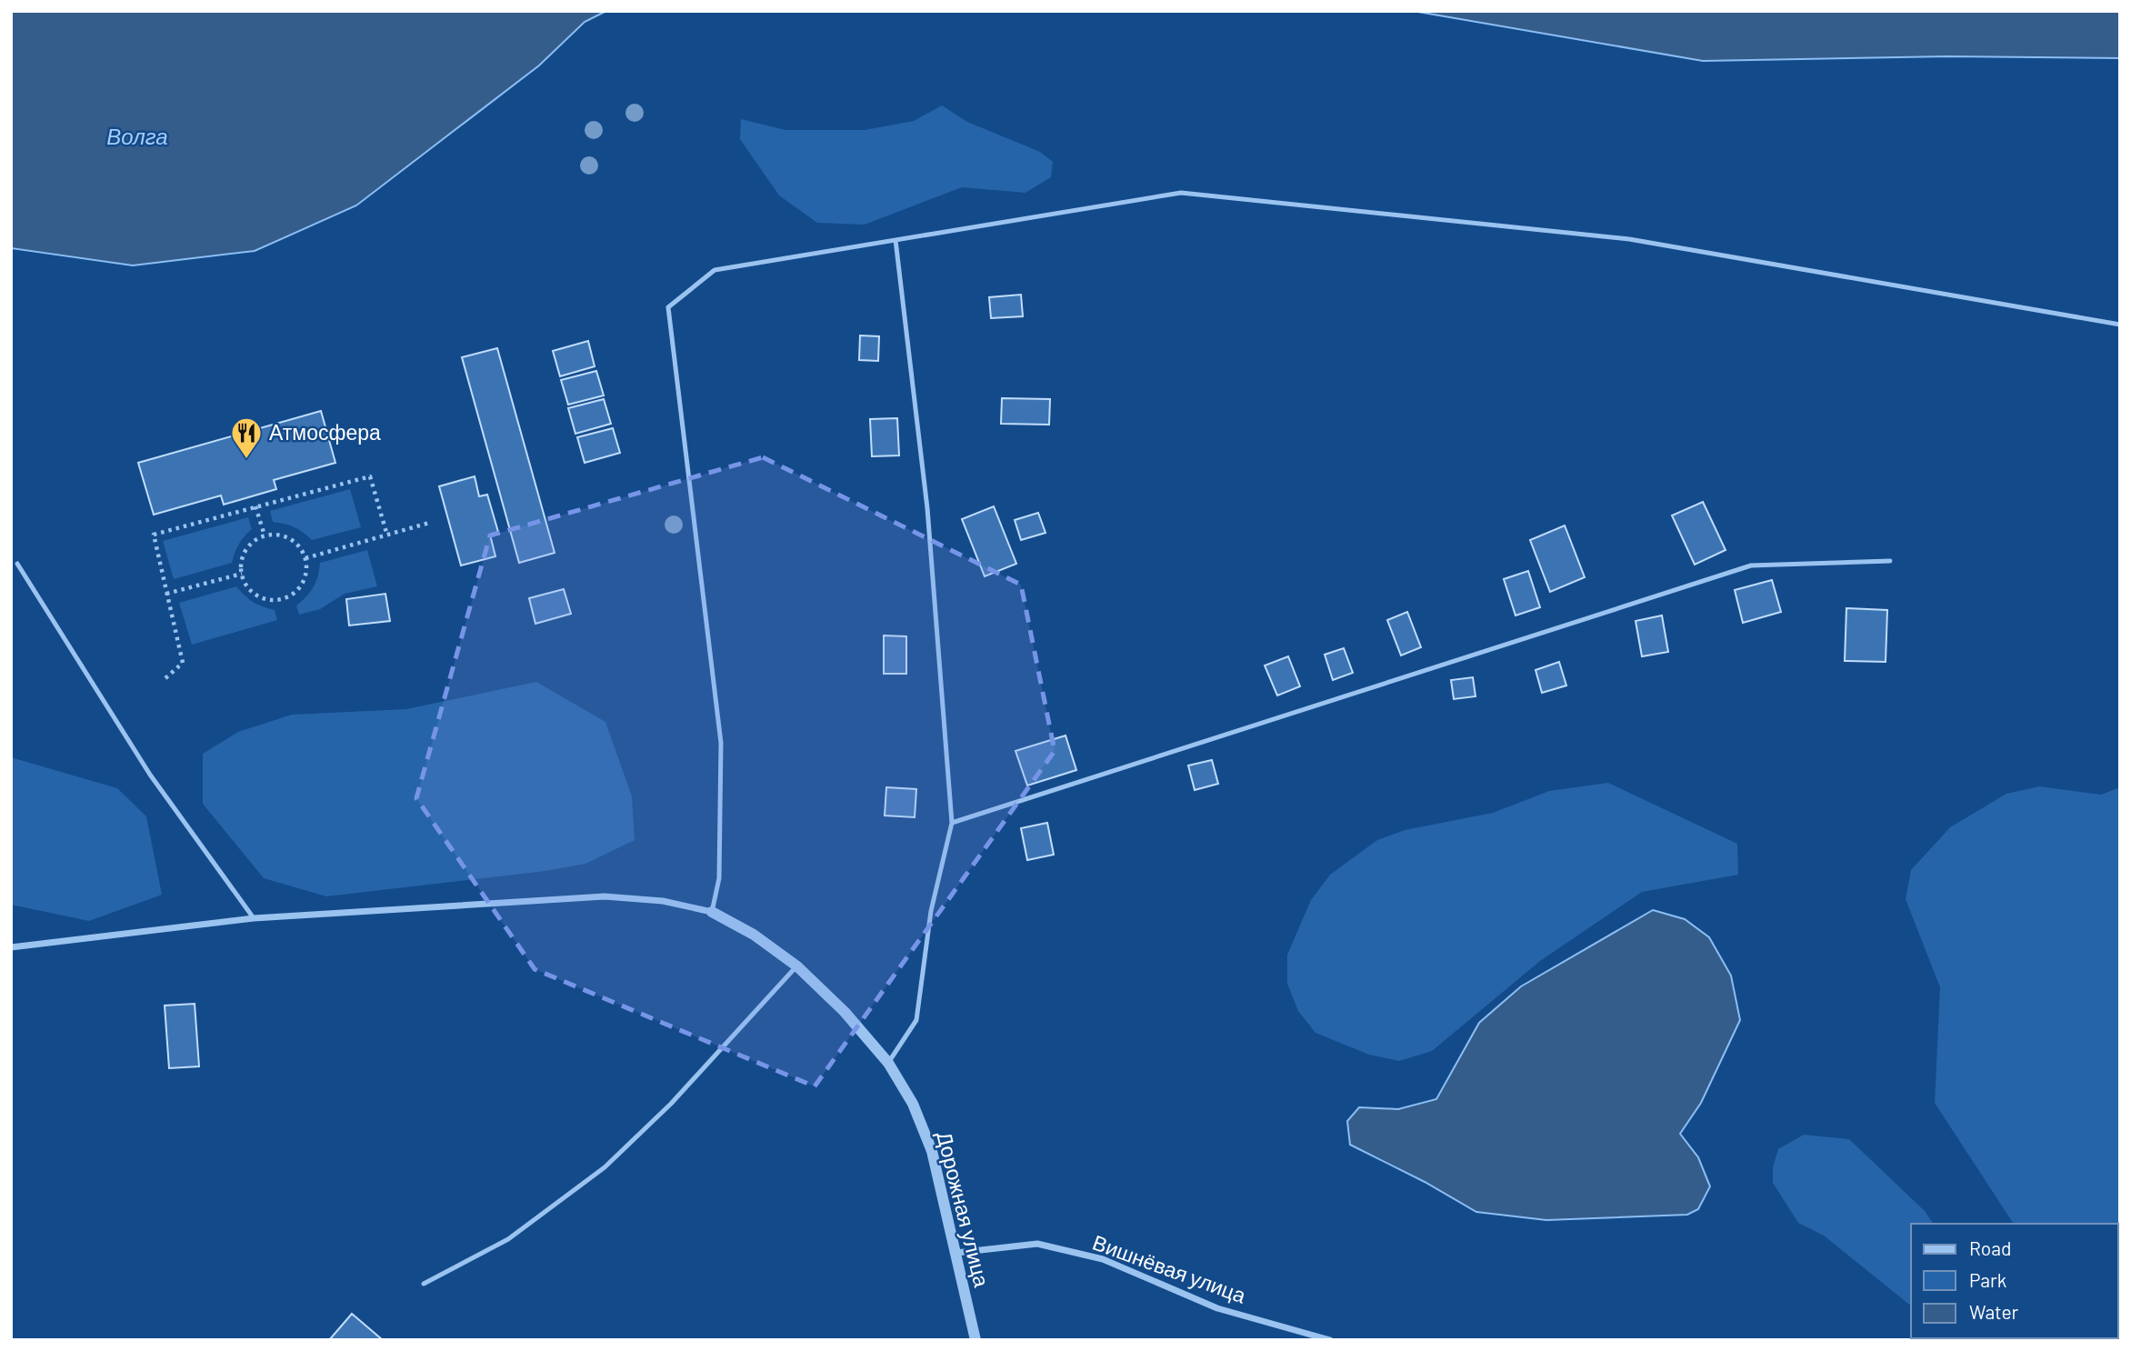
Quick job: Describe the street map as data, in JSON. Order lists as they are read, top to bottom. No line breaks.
{"streets":{"street":["Дорожная улица","Вишнёвая улица"]},"crossings":[["Дорожная улица","Вишнёвая улица"]],"water":["Волга"],"places":{"restaurant":["Атмосфера"]},"legend":["Road","Park","Water"]}
